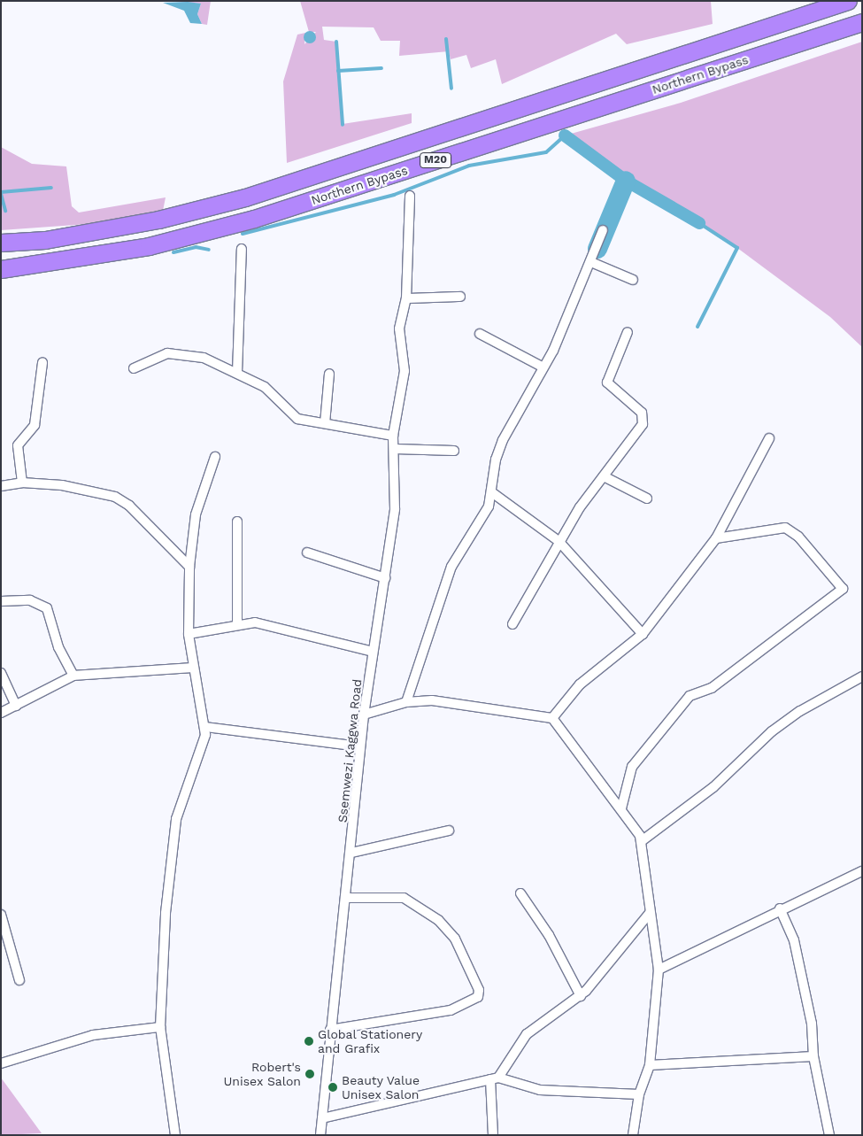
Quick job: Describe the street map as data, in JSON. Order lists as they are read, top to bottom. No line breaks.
{"streets":{"highway":["Northern Bypass","M20"],"street":["Ssemwezi Kaggwa Road"]},"places":["Global Stationery and Grafix","Robert's Unisex Salon","Beauty Value Unisex Salon"]}
